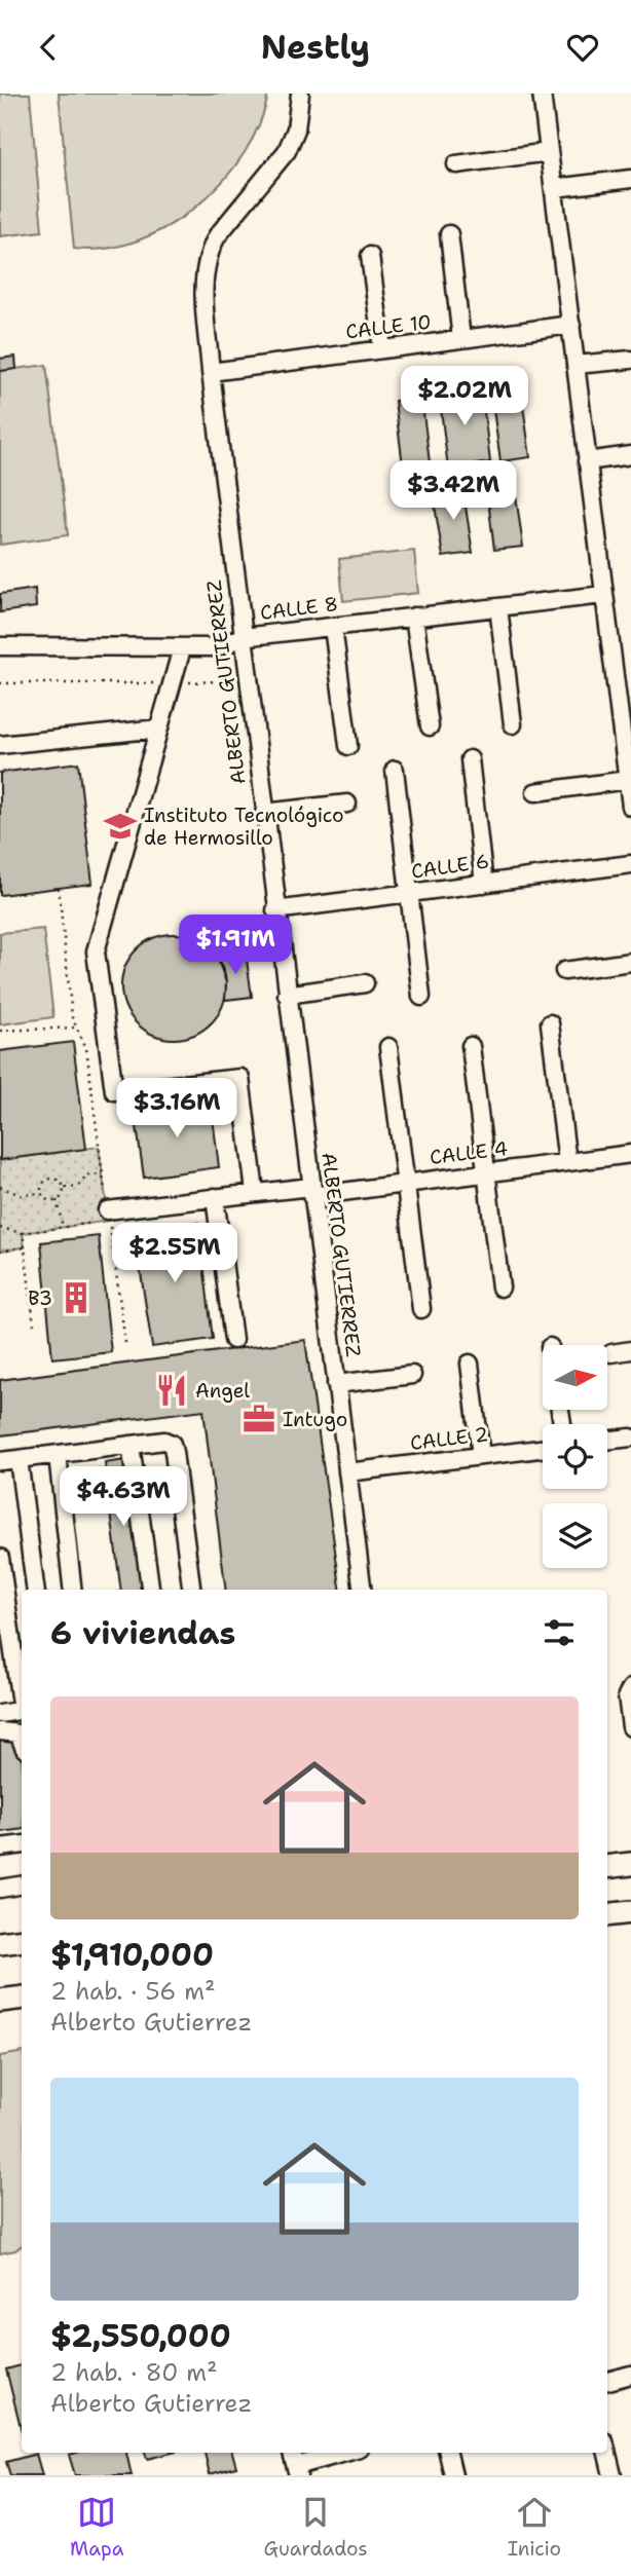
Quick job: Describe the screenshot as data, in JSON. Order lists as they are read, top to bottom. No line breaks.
{"streets":{"street":["CALLE 10","CALLE 8","ALBERTO GUTIERREZ","CALLE 6","CALLE 4","CALLE 2"]},"crossings":[["CALLE 10","ALBERTO GUTIERREZ"],["CALLE 8","ALBERTO GUTIERREZ"],["ALBERTO GUTIERREZ","CALLE 6"],["ALBERTO GUTIERREZ","CALLE 4"],["ALBERTO GUTIERREZ","CALLE 2"]],"places":{"school or university":["Instituto Tecnológico de Hermosillo"],"building":["B3"],"restaurant":["Angel"],"office":["Intugo"]},"north":"right","page":{"header":"Nestly","price":["$2.02M","$3.42M","$1.91M","$3.16M","$2.55M","$4.63M"],"heading":"6 viviendas","list":[{"name":"$1,910,000","note":"2 hab. · 56 m² · Alberto Gutierrez"},{"name":"$2,550,000","note":"2 hab. · 80 m² · Alberto Gutierrez"}],"tabs":["Mapa","Guardados","Inicio"]}}
